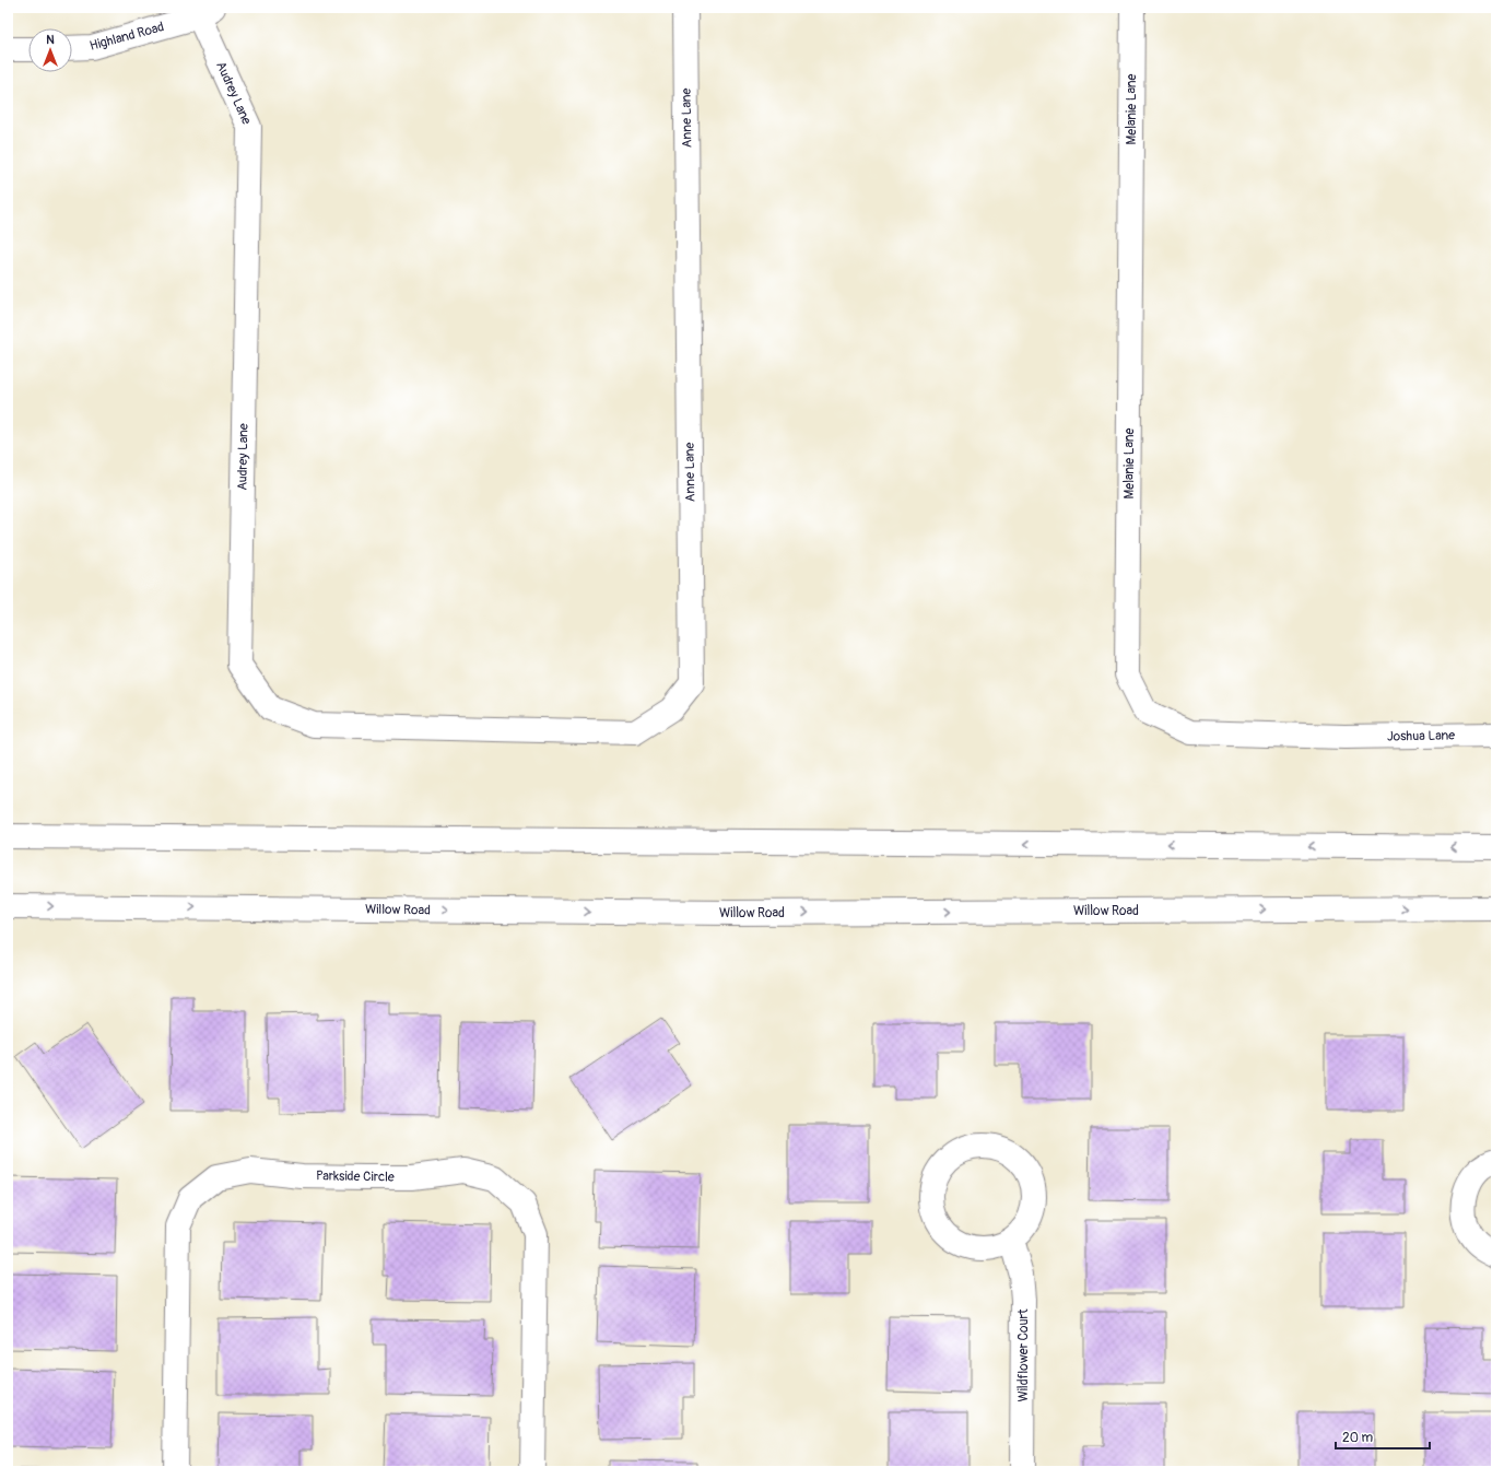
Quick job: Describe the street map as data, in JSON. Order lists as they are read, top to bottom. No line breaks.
{"streets":{"street":["Highland Road","Audrey Lane","Melanie Lane","Anne Lane","Joshua Lane","Willow Road","Parkside Circle","Wildflower Court"]},"crossings":[["Highland Road","Audrey Lane"],["Audrey Lane","Anne Lane"],["Melanie Lane","Joshua Lane"]],"scale_bar":"20 m","north":"top"}
